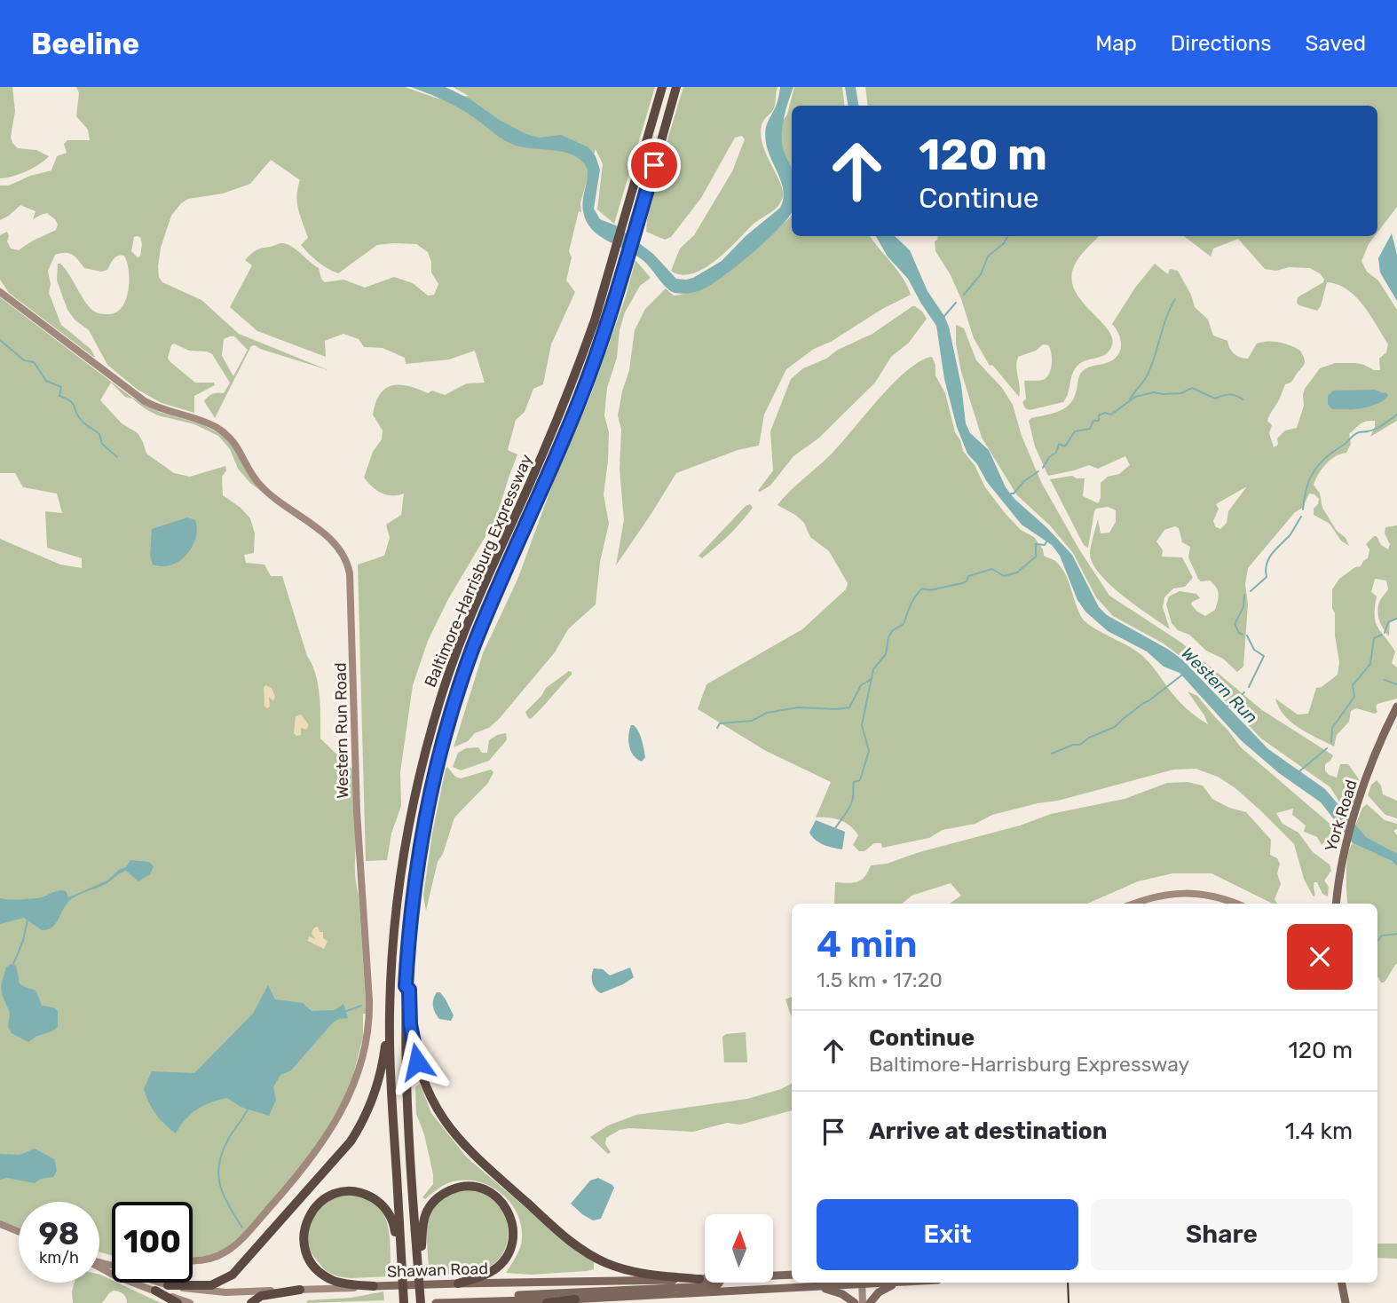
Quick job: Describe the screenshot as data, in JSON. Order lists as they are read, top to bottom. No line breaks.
{"streets":{"highway":["Baltimore-Harrisburg Expressway"],"main road":["York Road","Shawan Road"],"street":["Western Run Road"]},"water":["Western Run"],"north":"top","page":{"header":"Beeline","nav":["Map","Directions","Saved"],"turn":["120 m","Continue"],"heading":["4 min","1.5 km · 17:20"],"list":[{"name":"Continue","note":"Baltimore-Harrisburg Expressway","value":"120 m"},{"name":"Arrive at destination","value":"1.4 km"}],"buttons":["Exit","Share"],"speed":"98 km/h","limit":"100"}}
